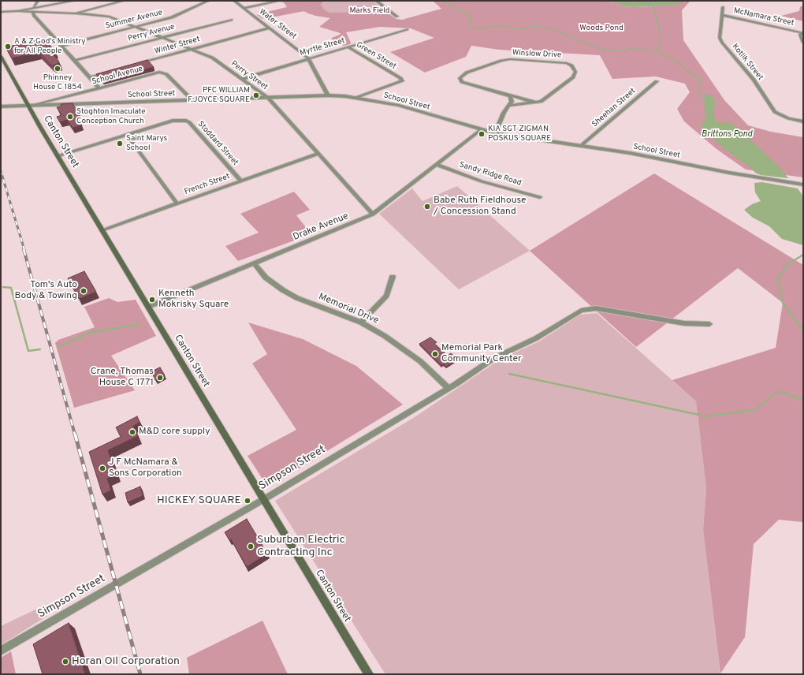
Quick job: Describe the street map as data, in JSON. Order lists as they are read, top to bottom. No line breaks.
{"streets":{"main road":["Canton Street"],"street":["McNamara Street","Summer Avenue","Water Street","Perry Avenue","Winter Street","Myrtle Street","Winslow Drive","Green Street","Kotlik Street","School Avenue","Perry Street","School Street","Sheehan Street","Stoddard Street","Sandy Ridge Road","French Street","Drake Avenue","Memorial Drive","Simpson Street"]},"crossings":[["McNamara Street","Kotlik Street"],["Summer Avenue","Perry Street"],["Water Street","Winter Street"],["Water Street","Myrtle Street"],["Water Street","School Street"],["Perry Avenue","Perry Street"],["Winter Street","Perry Street"],["Myrtle Street","Green Street"],["Myrtle Street","Perry Street"],["Green Street","School Street"],["School Avenue","School Street"],["Perry Street","School Street"],["Perry Street","French Street"],["Perry Street","Drake Avenue"],["School Street","Sheehan Street"],["School Street","Canton Street"],["School Street","Drake Avenue"],["Canton Street","Stoddard Street"],["Canton Street","French Street"],["Canton Street","Drake Avenue"],["Canton Street","Simpson Street"],["Stoddard Street","French Street"],["Sandy Ridge Road","Drake Avenue"],["Drake Avenue","Memorial Drive"],["Memorial Drive","Simpson Street"]],"water":["Brittons Pond"],"parks":["Marks Field","Woods Pond"],"places":["A & Z God's Ministry for All People","Phinney House C 1854","PFC WILLIAM F.JOYCE SQUARE","Stoghton Imaculate Conception Church","KIA SGT ZIGMAN POSKUS SQUARE","Saint Marys School","Babe Ruth Fieldhouse / Concession Stand","Tom's Auto Body & Towing","Kenneth Mokrisky Square","Memorial Park Community Center","Crane, Thomas House C 1771","M&D core supply","J F McNamara & Sons Corporation","HICKEY SQUARE","Suburban Electric Contracting Inc","Horan Oil Corporation"]}
